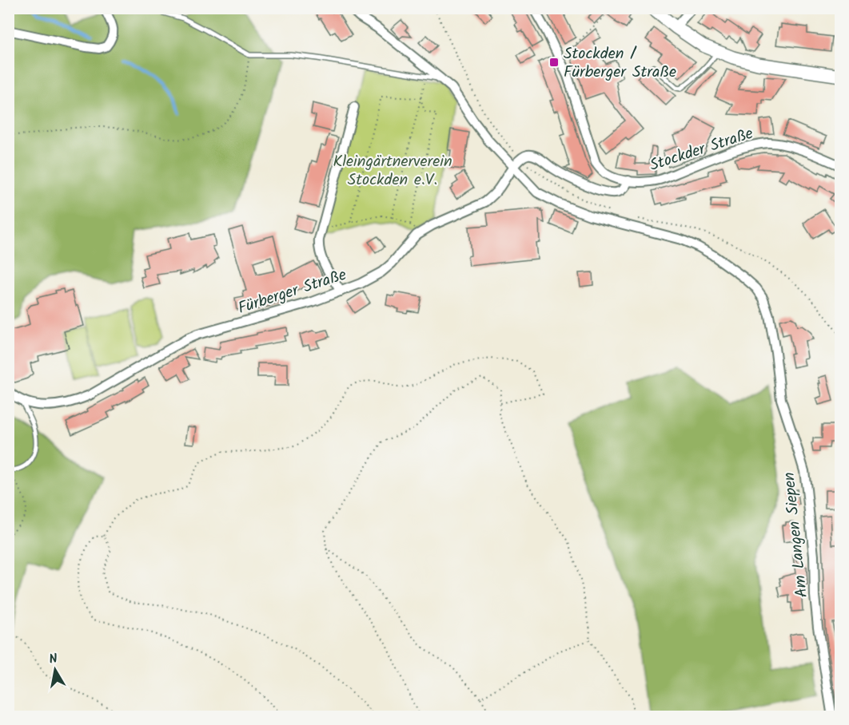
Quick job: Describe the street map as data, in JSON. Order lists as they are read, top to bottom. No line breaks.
{"streets":{"street":["Stockder Straße","Fürberger Straße","Am Langen Siepen"]},"crossings":[["Stockder Straße","Fürberger Straße"],["Fürberger Straße","Am Langen Siepen"]],"parks":["Kleingärtnerverein Stockden e.V."],"places":{"transit":["Stockden / Fürberger Straße"]},"north":"top"}
